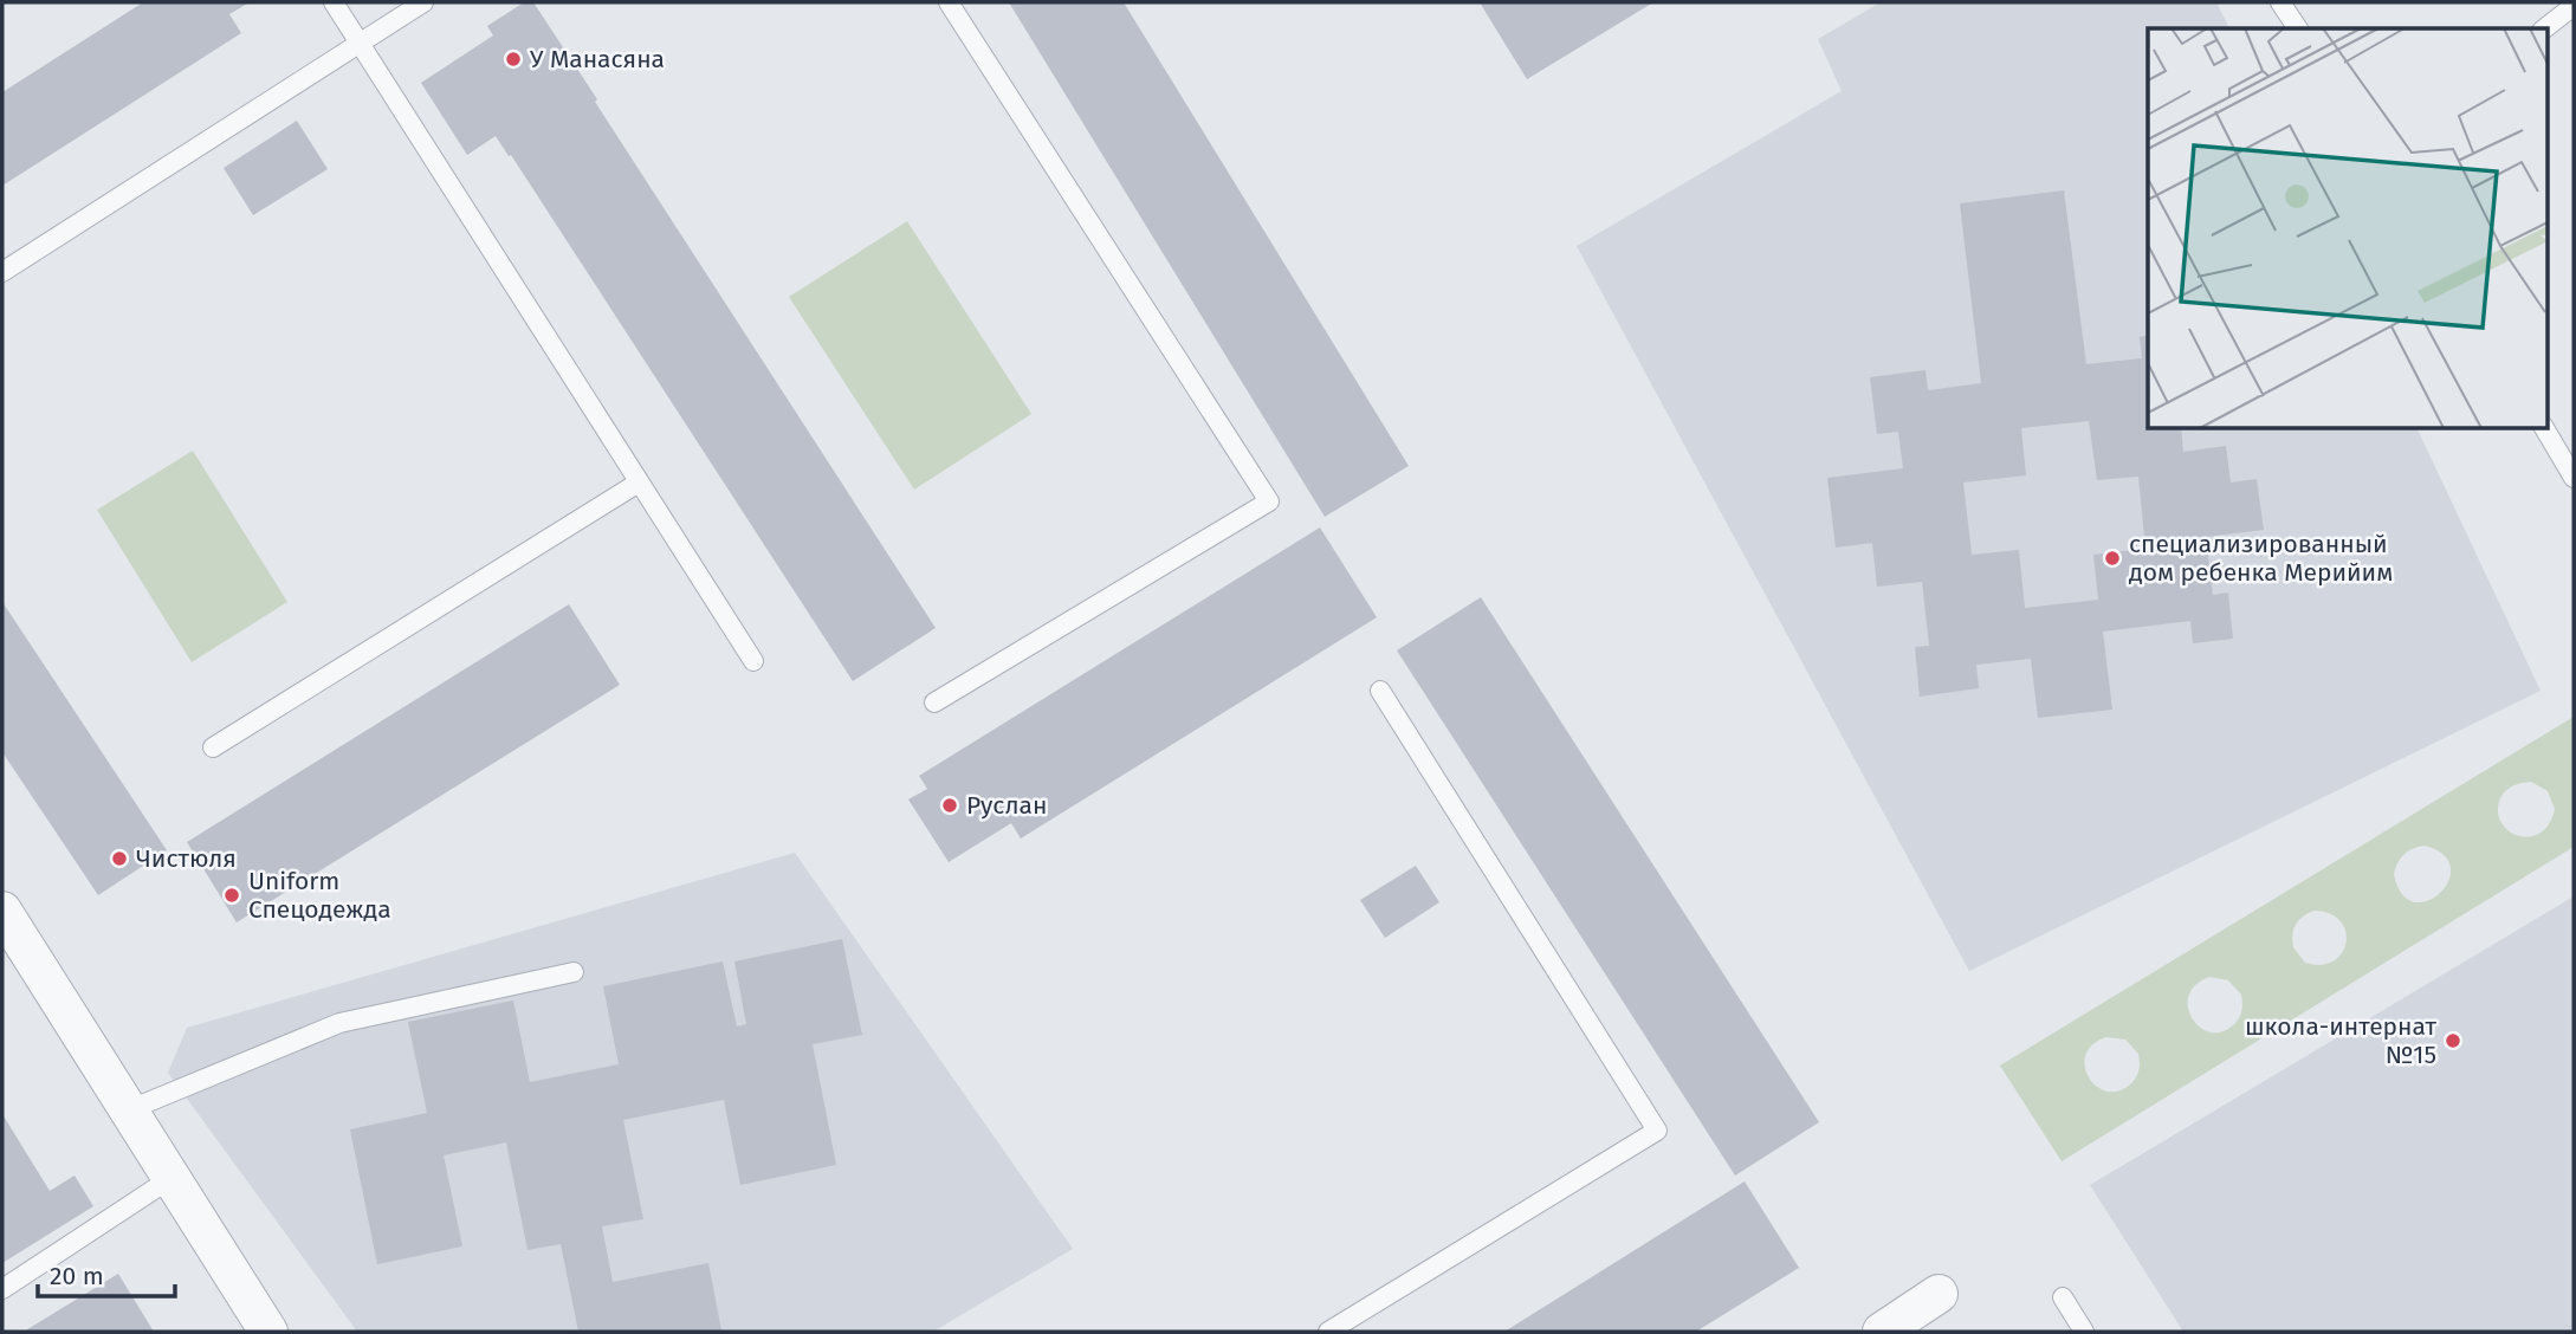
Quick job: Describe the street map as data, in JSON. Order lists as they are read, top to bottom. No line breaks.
{"places":["У Манасяна","специализированный дом ребенка Мерийим","Руслан","Чистюля","Uniform Спецодежда","школа-интернат №15"],"scale_bar":"20 m"}
